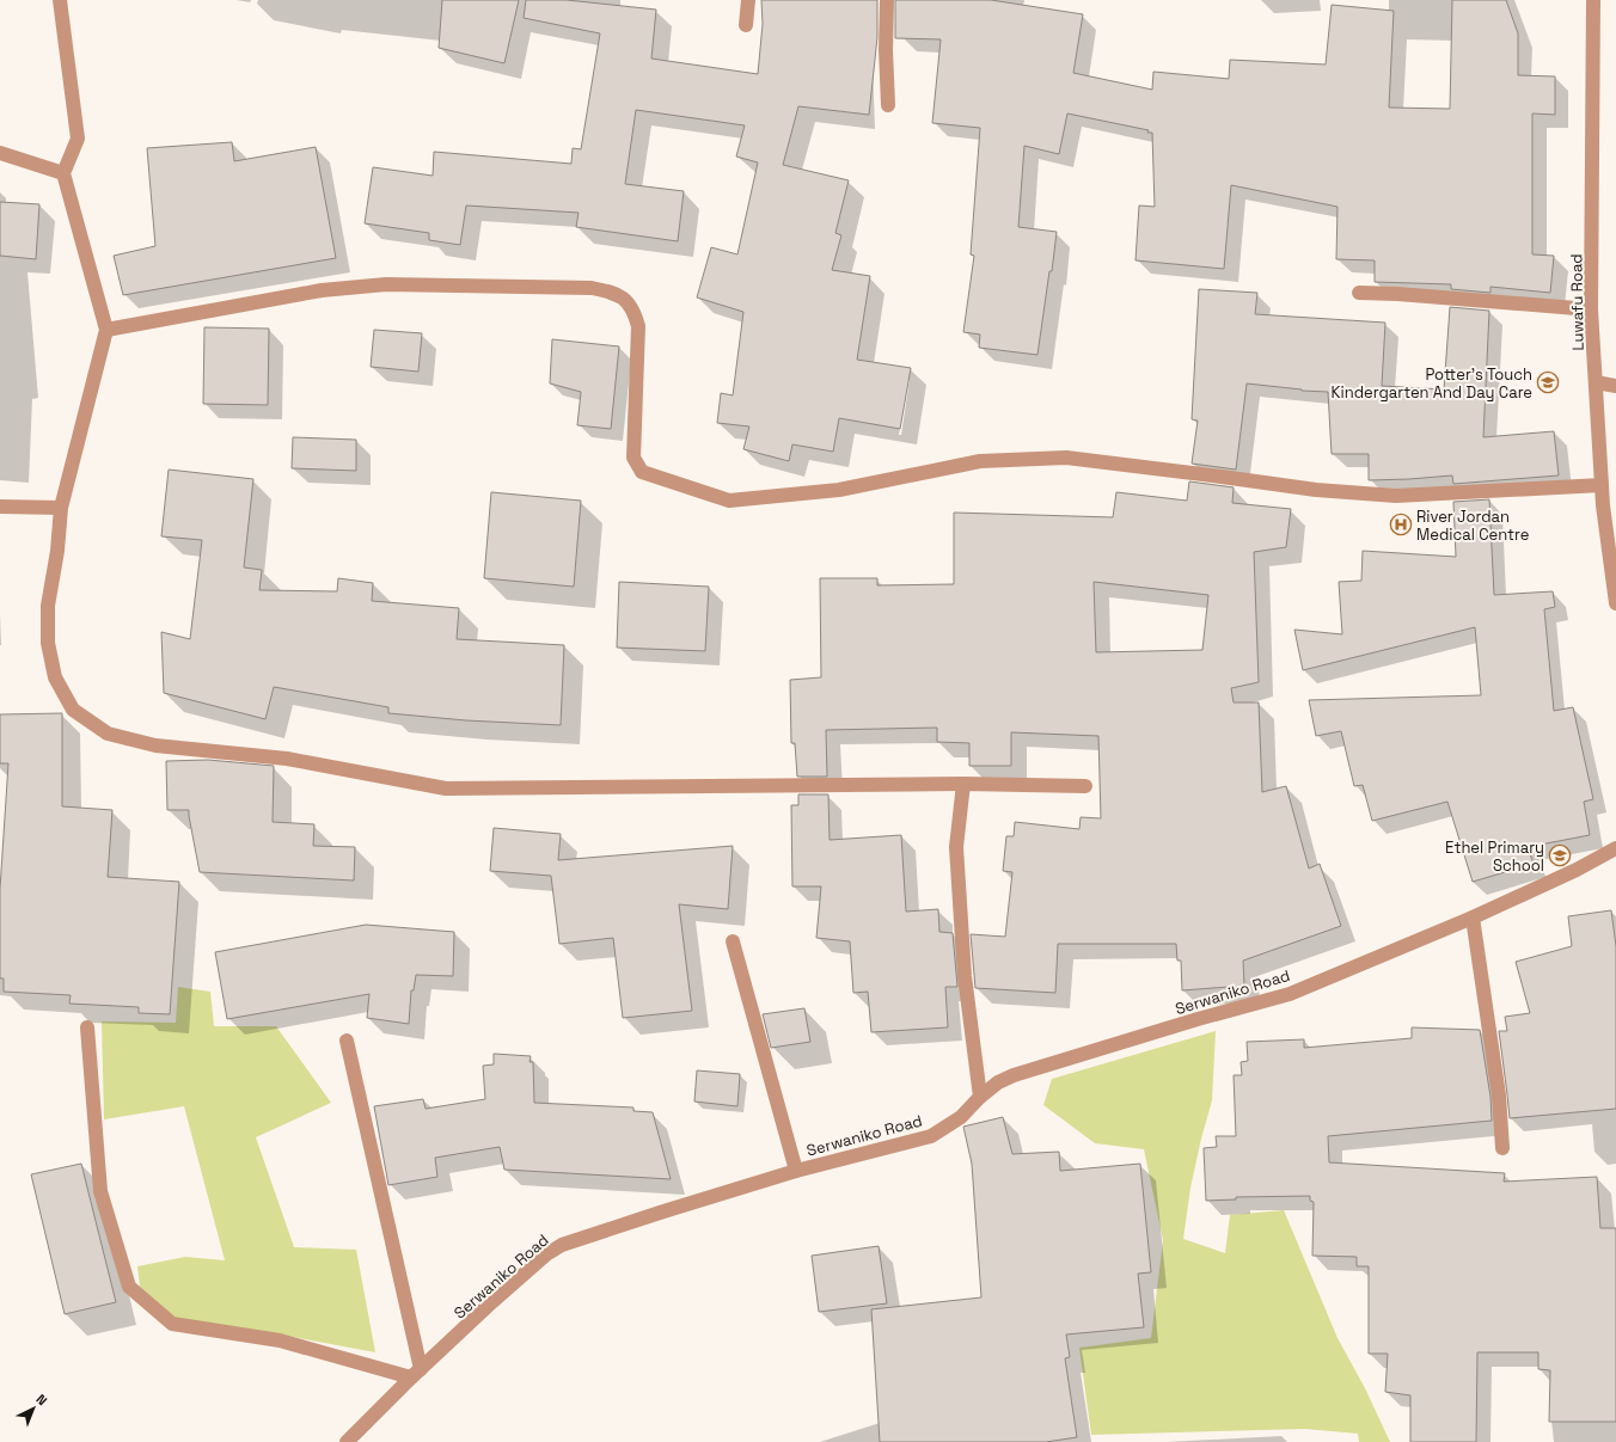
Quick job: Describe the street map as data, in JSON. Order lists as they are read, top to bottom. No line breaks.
{"streets":{"street":["Luwafu Road","Serwaniko Road"]},"places":{"school or university":["Potter's Touch Kindergarten And Day Care","Ethel Primary School"],"hospital":["River Jordan Medical Centre"]},"north":"top right"}
